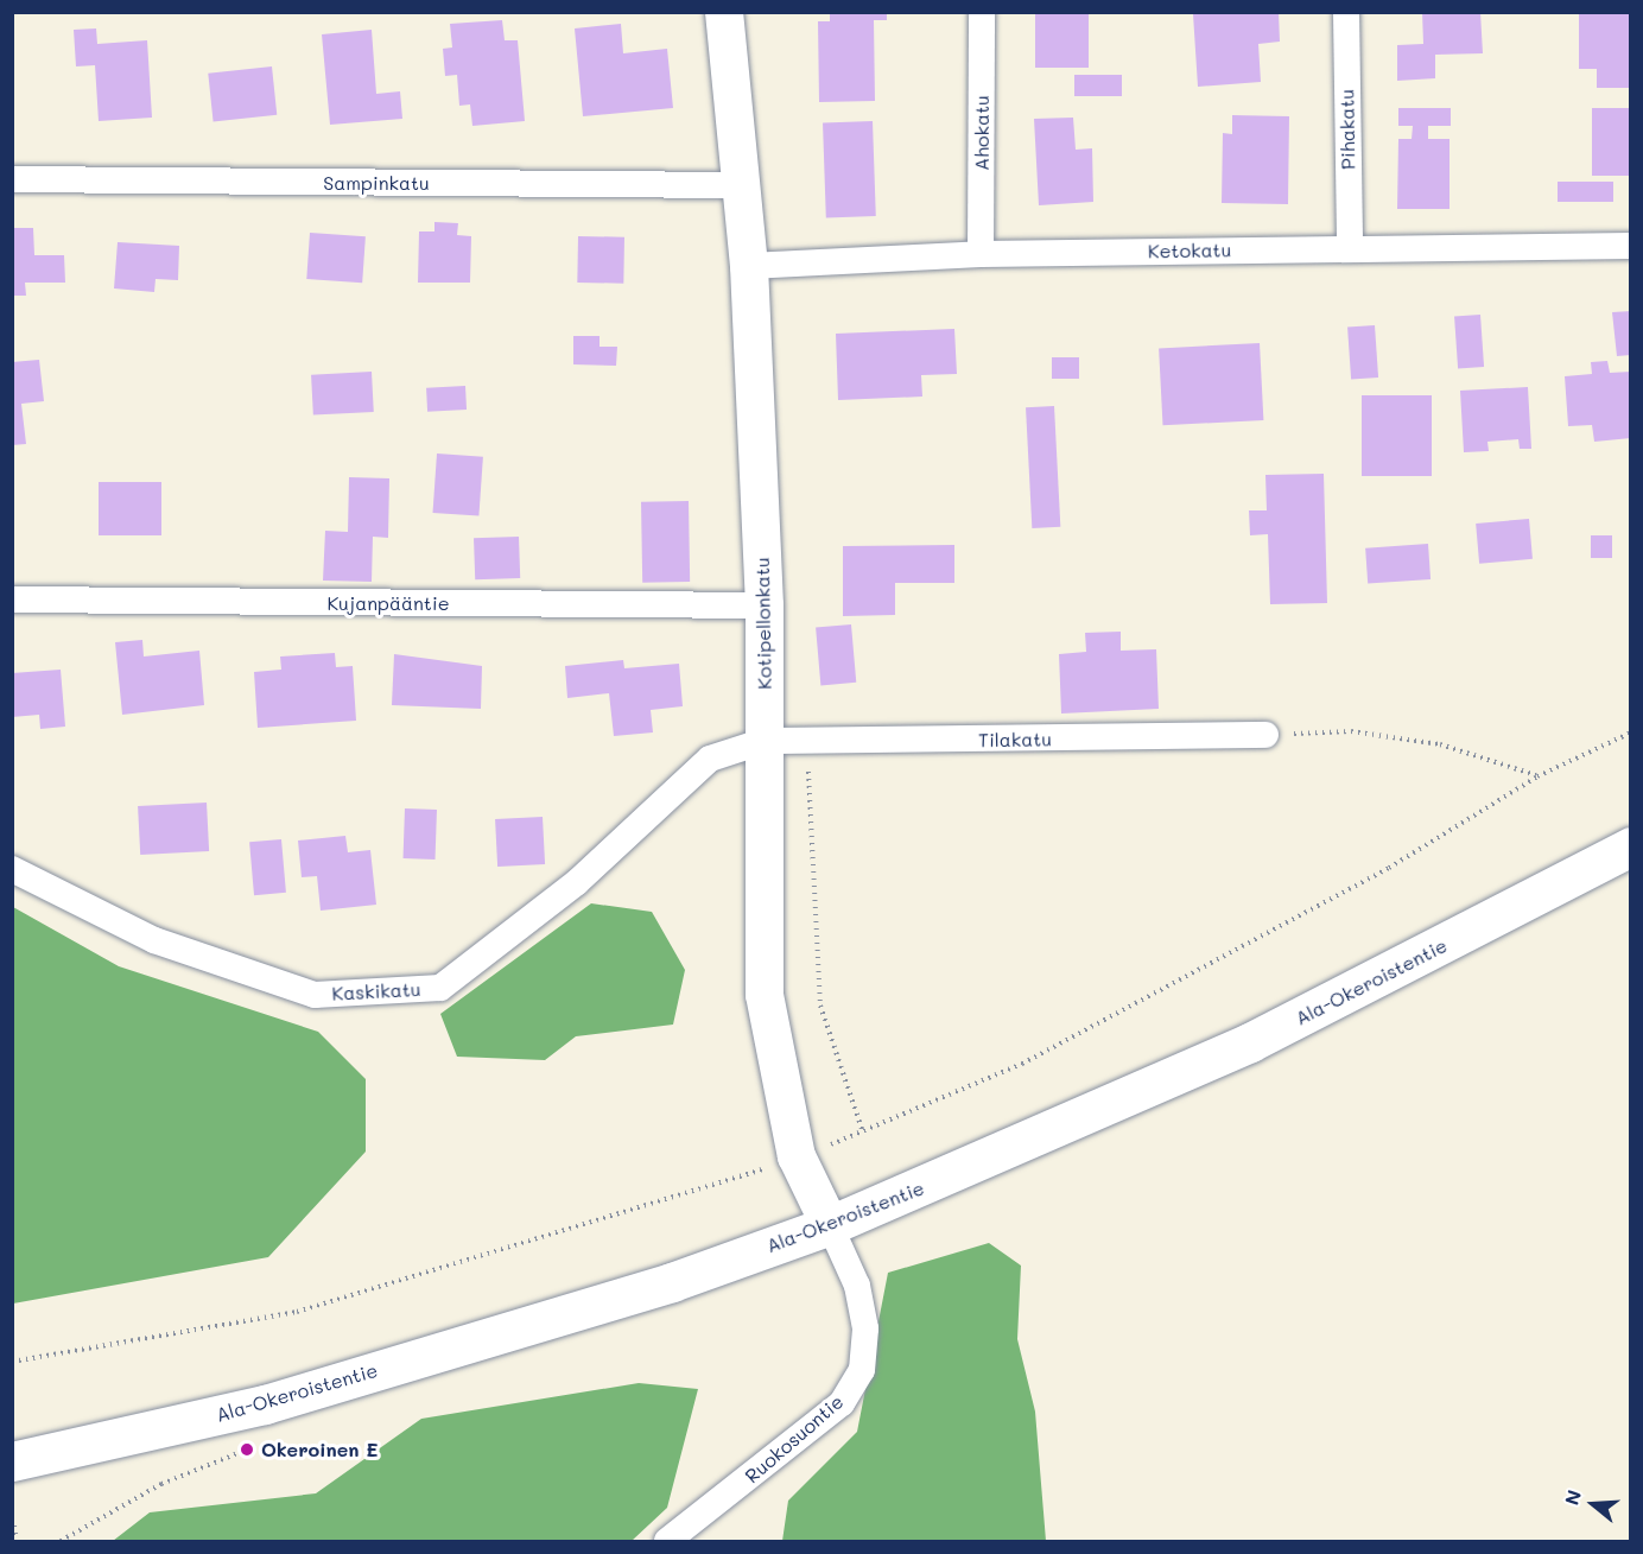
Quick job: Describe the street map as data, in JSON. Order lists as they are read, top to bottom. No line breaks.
{"streets":{"main road":["Ala-Okeroistentie"],"street":["Pihakatu","Ahokatu","Sampinkatu","Ketokatu","Kujanpääntie","Kotipellonkatu","Tilakatu","Kaskikatu","Ruokosuontie"]},"crossings":[["Pihakatu","Ketokatu"],["Ahokatu","Ketokatu"],["Sampinkatu","Kotipellonkatu"],["Ketokatu","Kotipellonkatu"],["Kujanpääntie","Kotipellonkatu"],["Kotipellonkatu","Tilakatu"],["Kotipellonkatu","Ala-Okeroistentie"],["Kotipellonkatu","Kaskikatu"],["Kotipellonkatu","Ruokosuontie"],["Tilakatu","Kaskikatu"],["Ala-Okeroistentie","Ruokosuontie"]],"places":["Okeroinen E"],"north":"left"}
